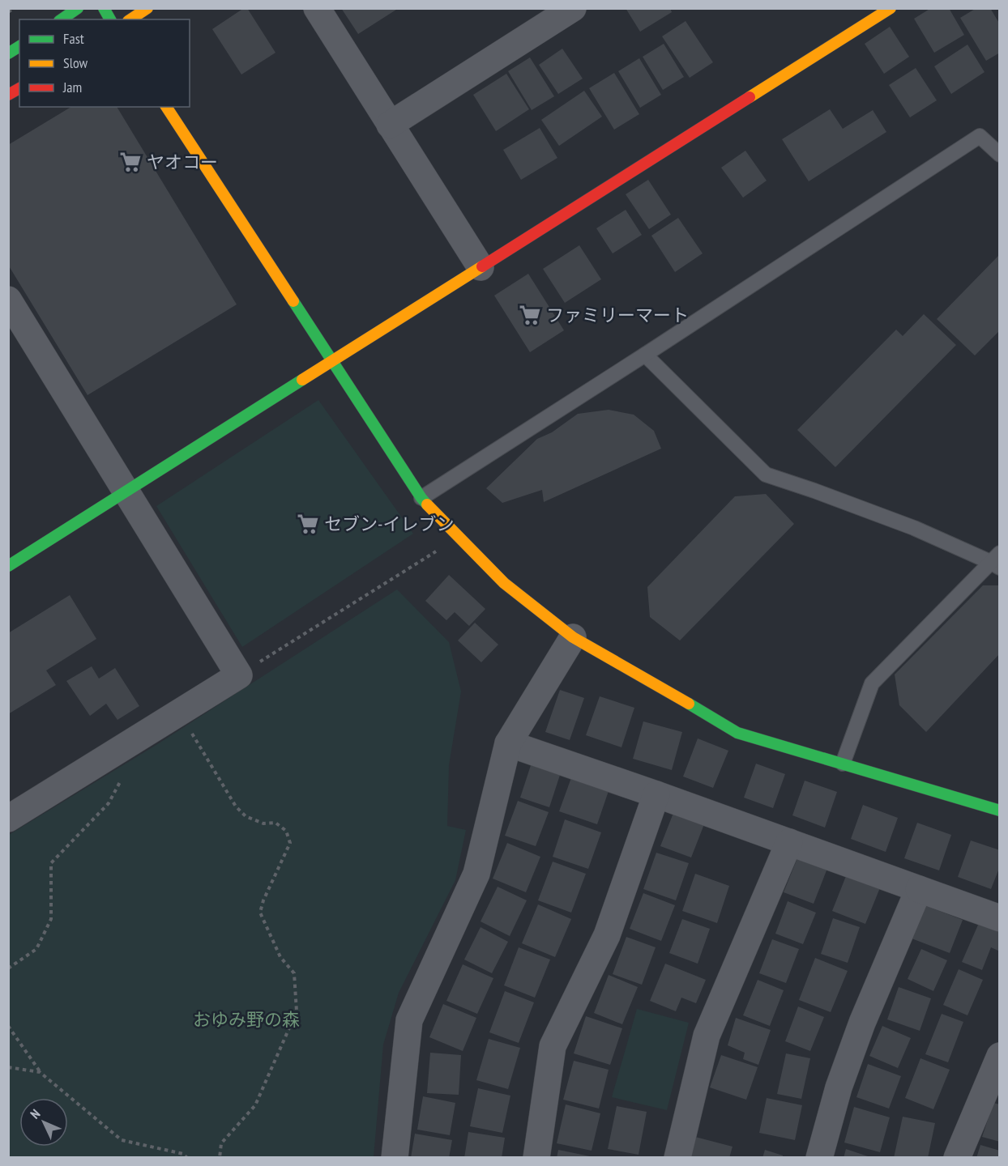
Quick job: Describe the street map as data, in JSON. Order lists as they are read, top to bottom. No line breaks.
{"parks":["おゆみ野の森"],"places":{"supermarket":["ヤオコー","ファミリーマート","セブン-イレブン"]},"legend":["Fast","Slow","Jam"],"north":"top left"}
